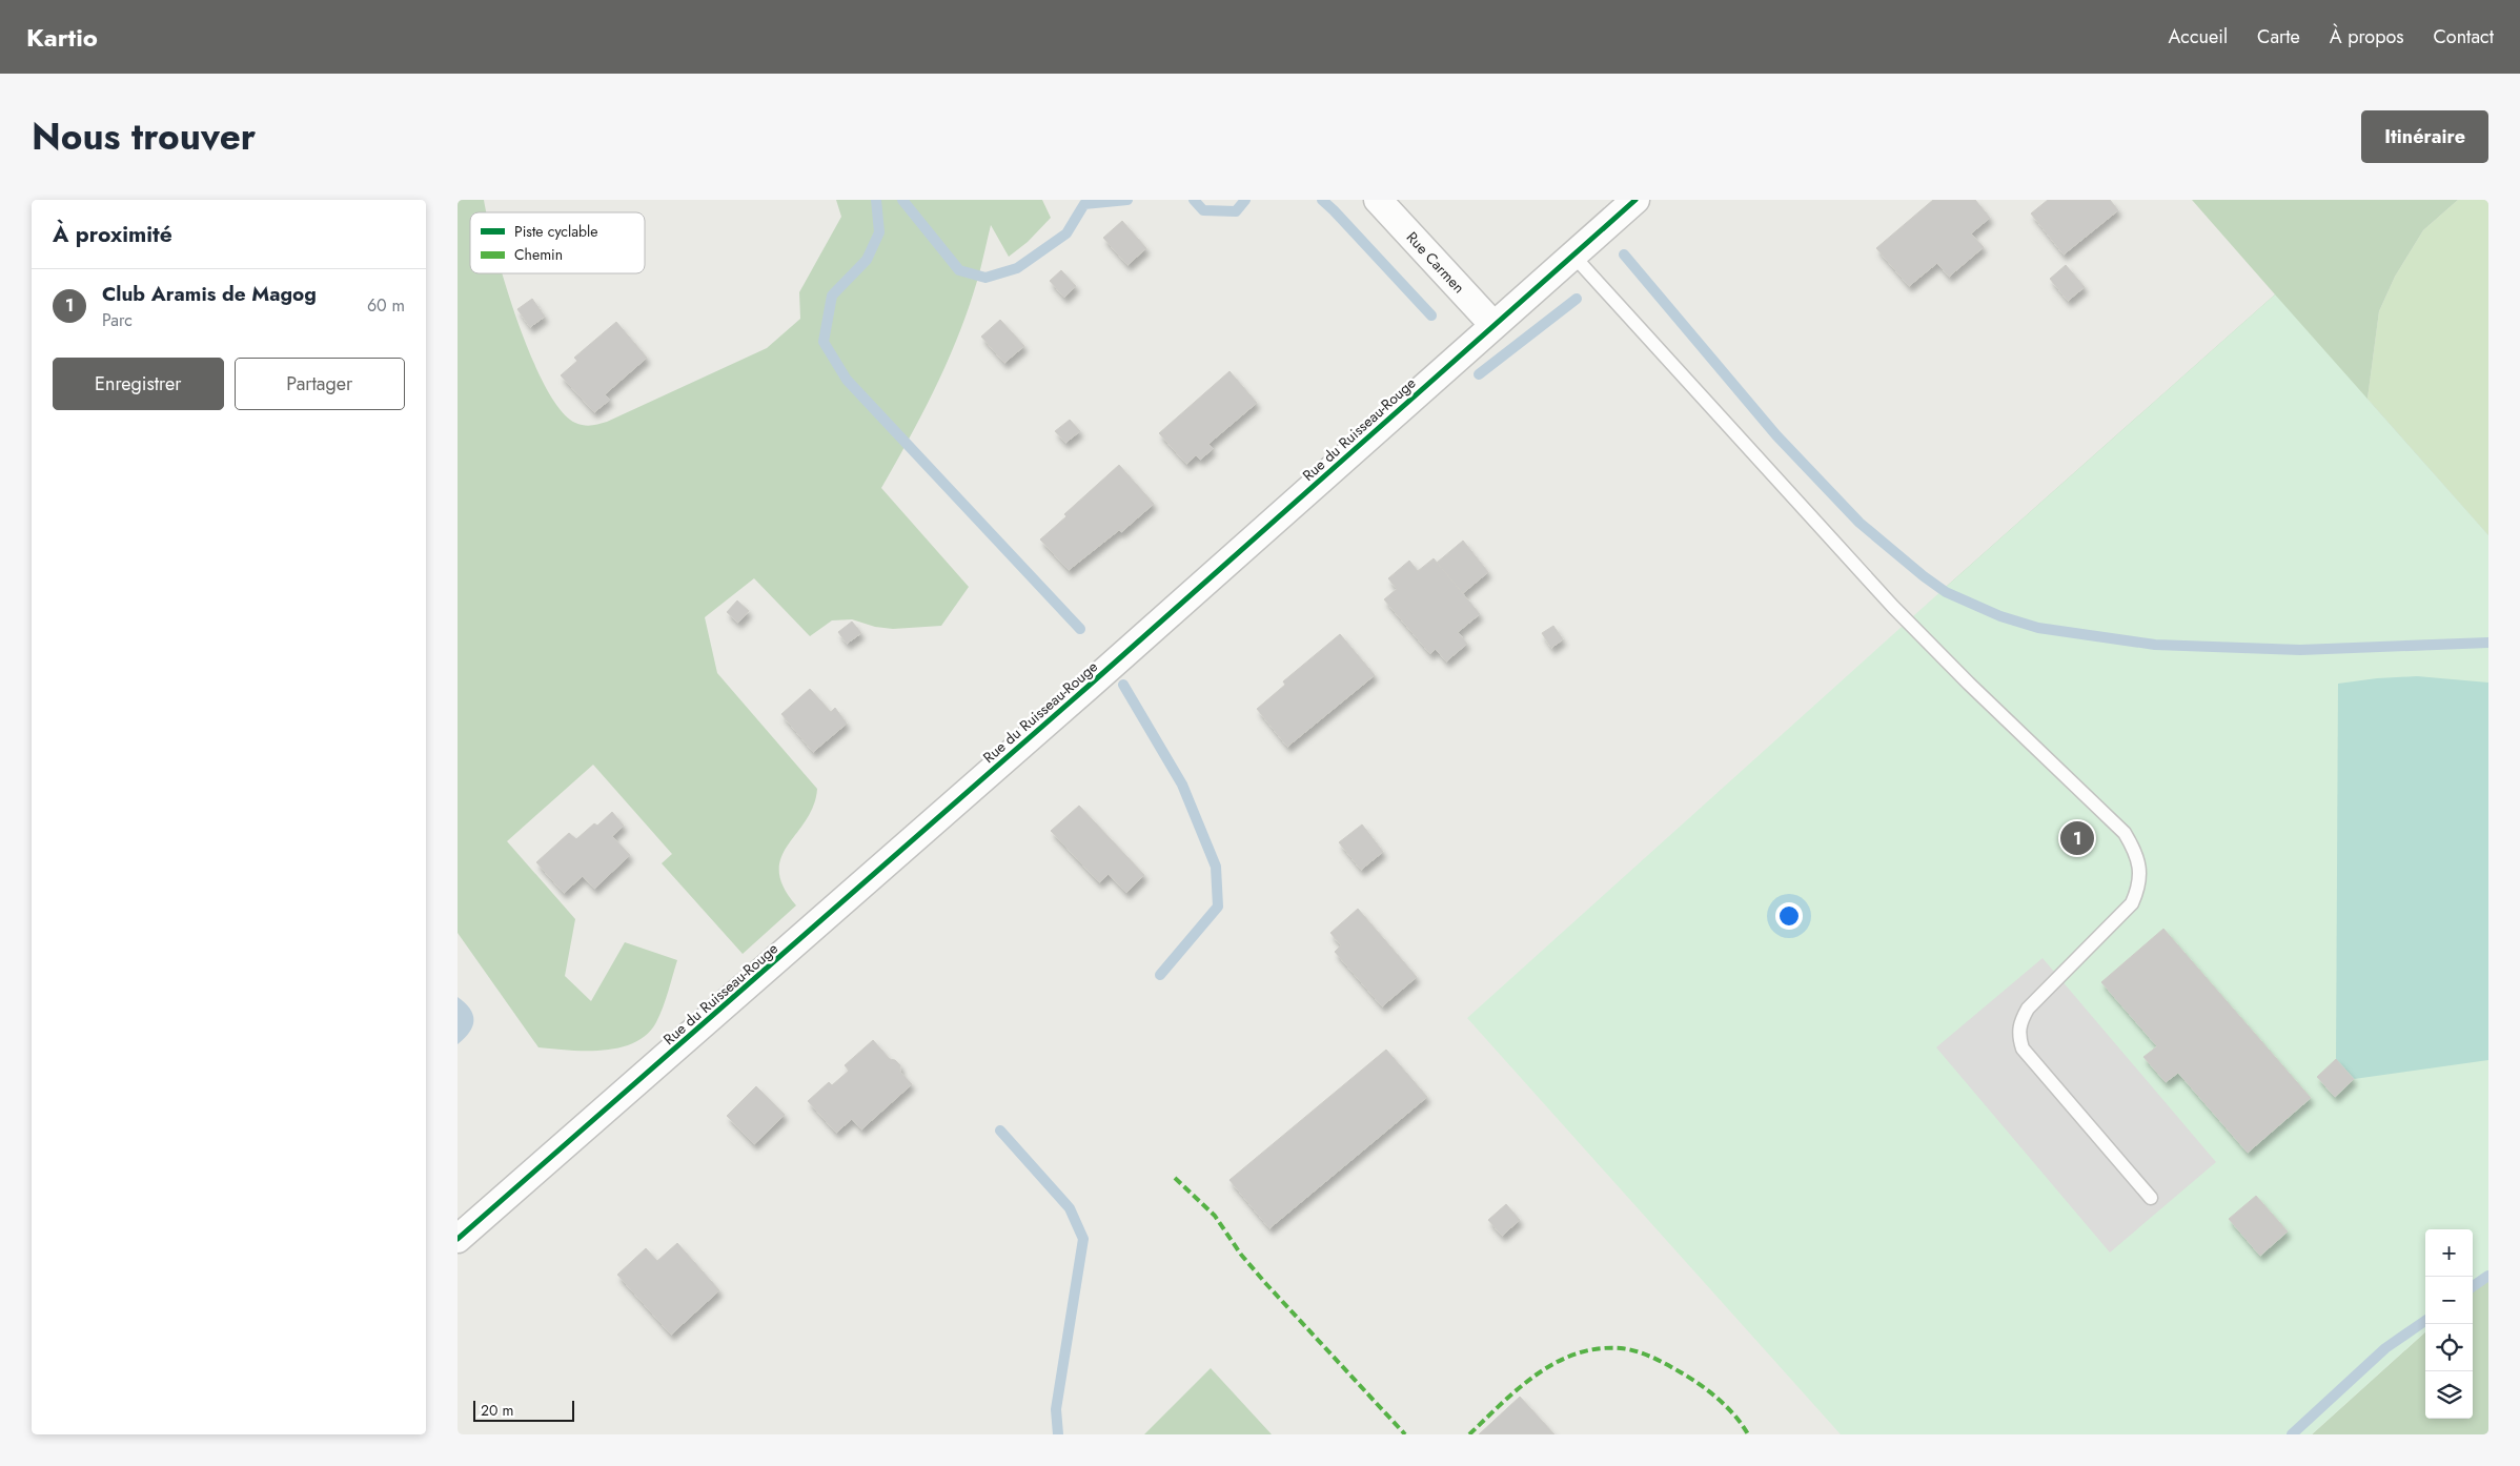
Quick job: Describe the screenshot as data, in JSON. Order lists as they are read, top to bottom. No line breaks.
{"streets":{"street":["Rue Carmen","Rue du Ruisseau-Rouge"]},"crossings":[["Rue Carmen","Rue du Ruisseau-Rouge"]],"legend":["Piste cyclable","Chemin"],"scale_bar":"20 m","page":{"header":"Kartio","nav":["Accueil","Carte","À propos","Contact"],"title":"Nous trouver","buttons":["Itinéraire",["Enregistrer","Partager"]],"heading":"À proximité","list":[{"mark":"1","name":"Club Aramis de Magog","note":"Parc","value":"60 m"}],"pins":"1","map_buttons":["+","−"],"scale":"20 m"}}
